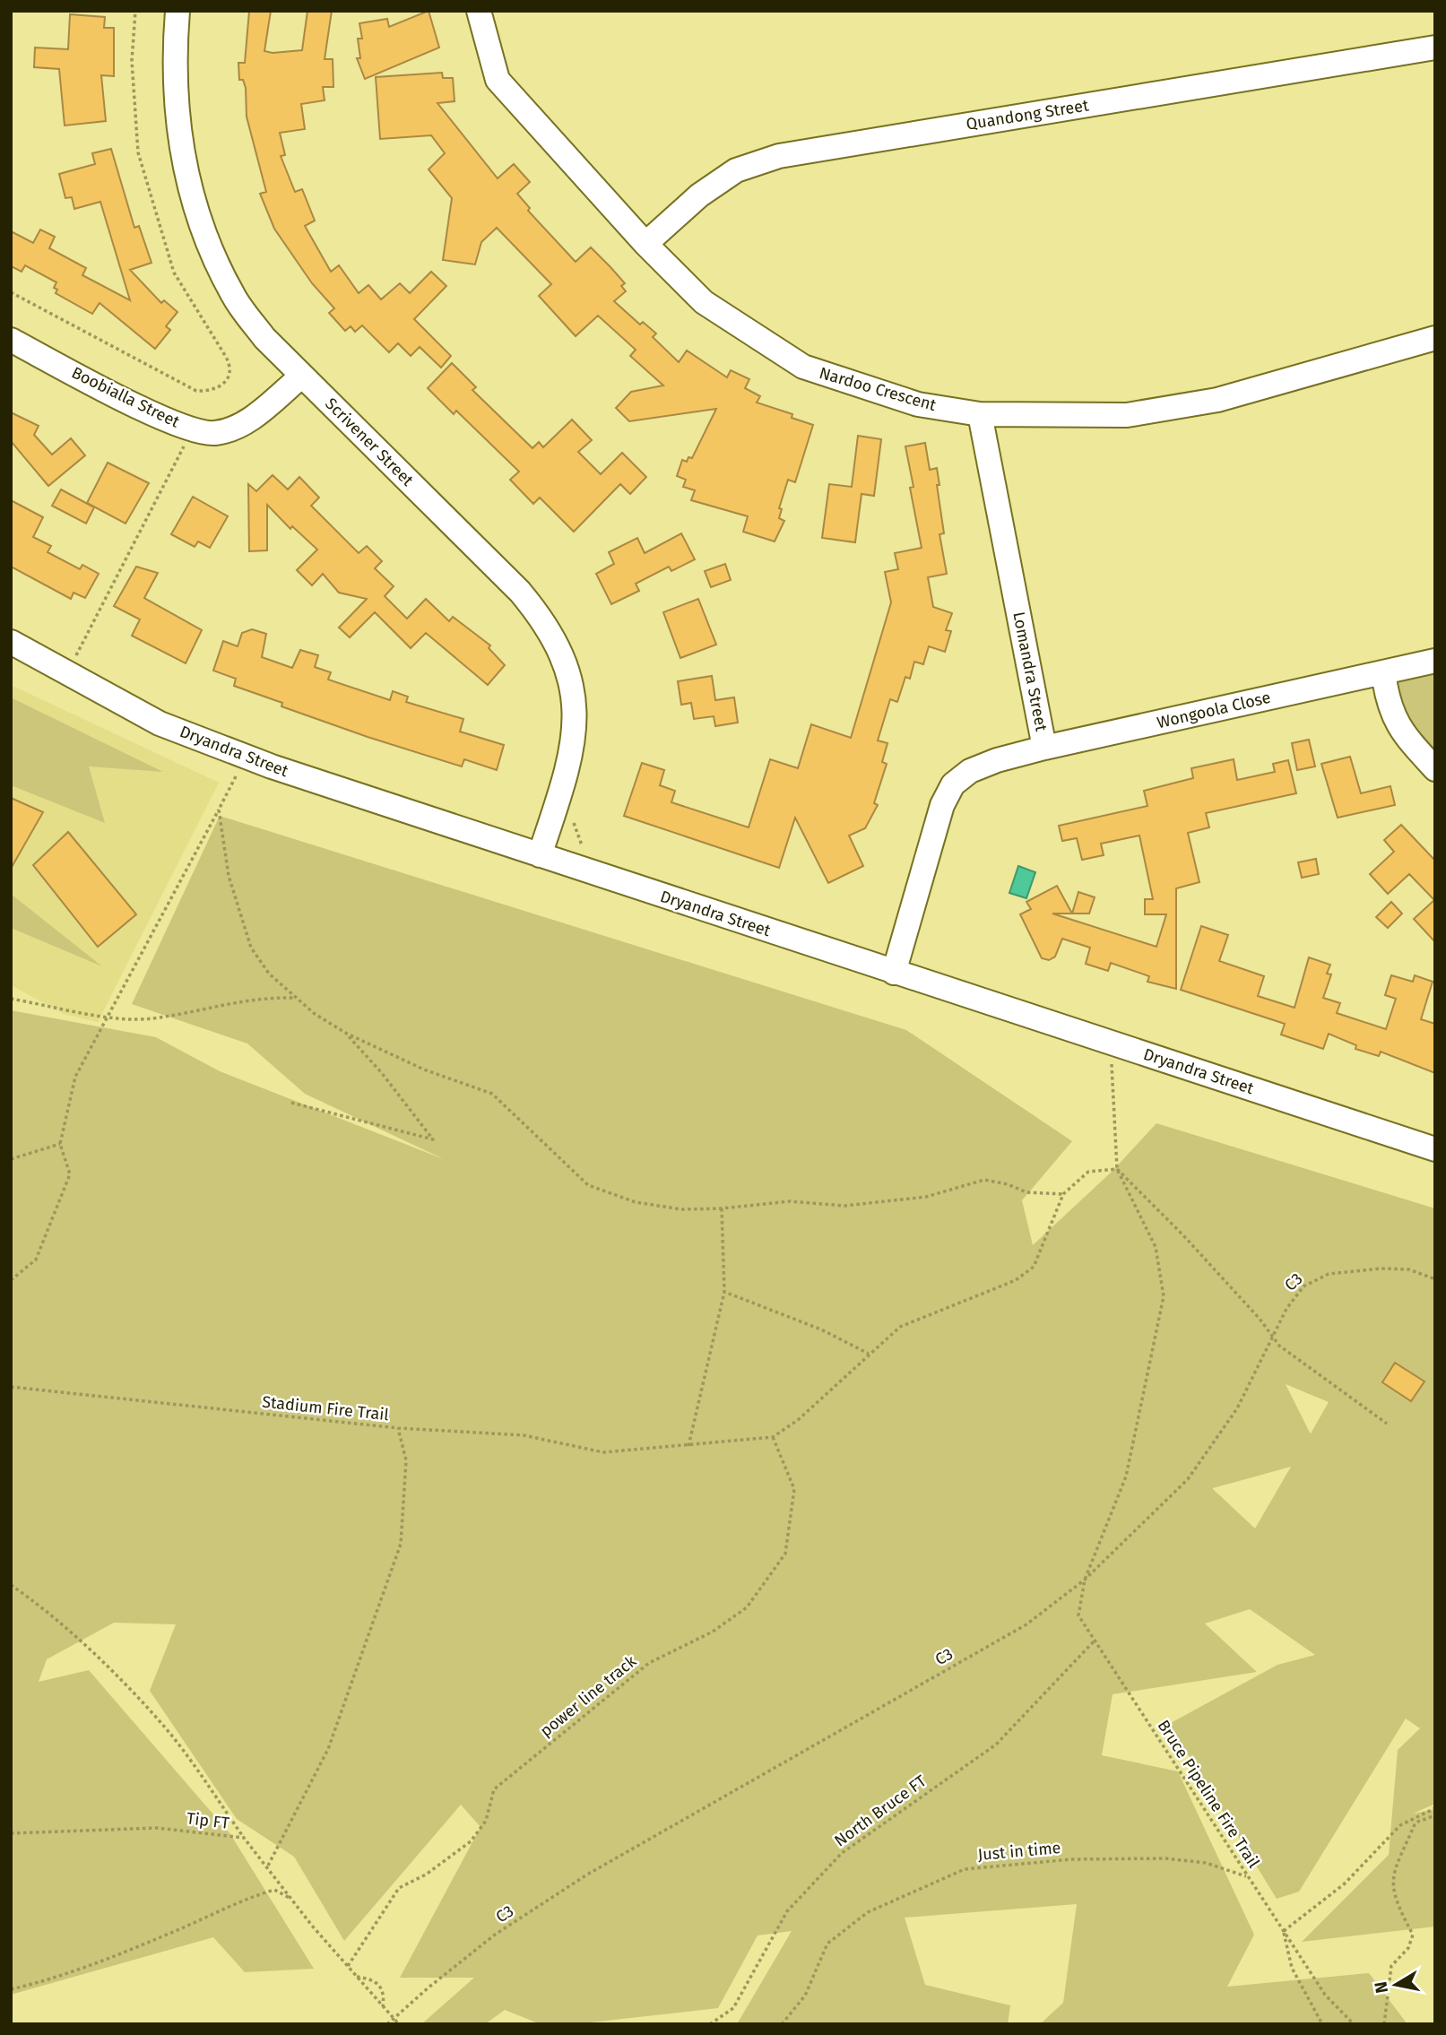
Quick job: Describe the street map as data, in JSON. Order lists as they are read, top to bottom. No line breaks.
{"streets":{"street":["Quandong Street","Nardoo Crescent","Boobialla Street","Scrivener Street","Lomandra Street","Wongoola Close","Dryandra Street"],"path":["C3","Stadium Fire Trail","power line track","Bruce Pipeline Fire Trail","North Bruce FT","Tip FT","Just in time"]},"crossings":[["Quandong Street","Nardoo Crescent"],["Nardoo Crescent","Lomandra Street"],["Boobialla Street","Scrivener Street"],["Scrivener Street","Dryandra Street"],["Lomandra Street","Wongoola Close"],["Lomandra Street","Dryandra Street"],["C3","Bruce Pipeline Fire Trail"],["C3","Tip FT"],["Stadium Fire Trail","Tip FT"],["power line track","Tip FT"],["Bruce Pipeline Fire Trail","North Bruce FT"],["Bruce Pipeline Fire Trail","Just in time"]],"north":"left"}
